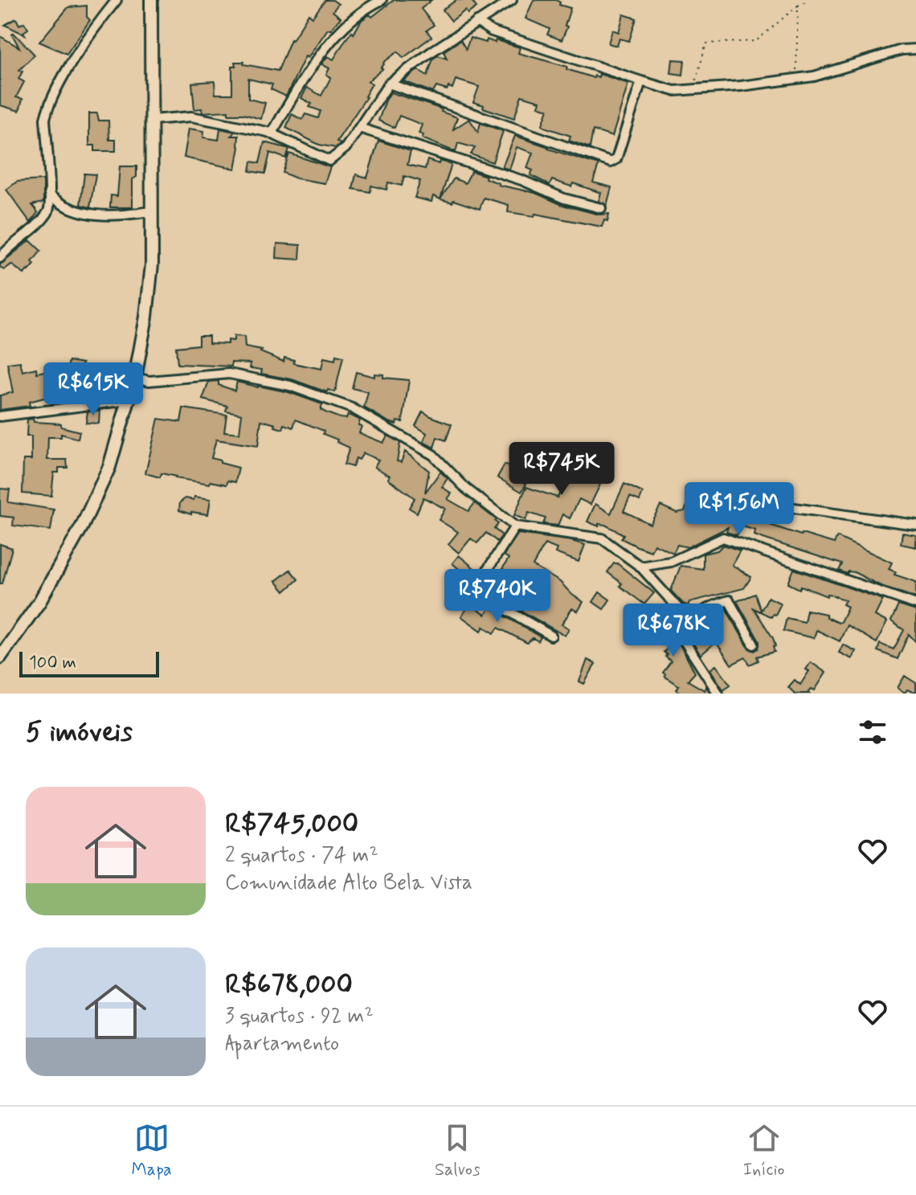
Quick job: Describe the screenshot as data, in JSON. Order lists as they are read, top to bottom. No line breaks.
{"scale_bar":"100 m","page":{"price":["R$615K","R$745K","R$1.56M","R$740K","R$678K"],"scale":"100 m","heading":"5 imóveis","list":[{"name":"R$745,000","note":"2 quartos · 74 m² · Comunidade Alto Bela Vista"},{"name":"R$678,000","note":"3 quartos · 92 m² · Apartamento"}],"tabs":["Mapa","Salvos","Início"]}}
